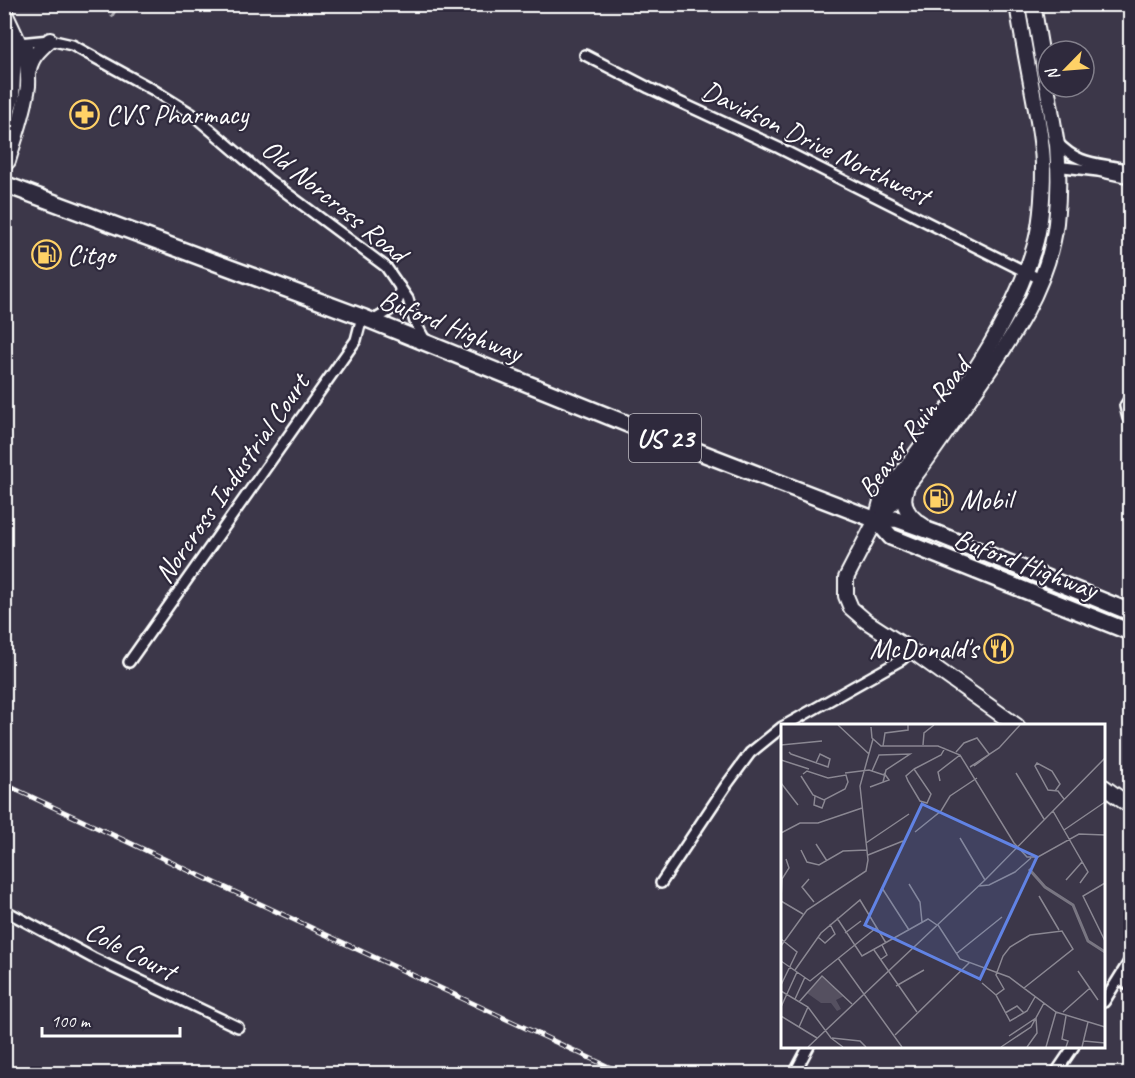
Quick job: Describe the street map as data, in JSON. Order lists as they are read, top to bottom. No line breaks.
{"streets":{"main road":["Buford Highway","Beaver Ruin Road","US 23"],"street":["Davidson Drive Northwest","Old Norcross Road","Norcross Industrial Court","Cole Court"]},"crossings":[["Davidson Drive Northwest","Beaver Ruin Road"],["Old Norcross Road","Buford Highway"],["Old Norcross Road","Norcross Industrial Court"],["Buford Highway","Beaver Ruin Road"],["Buford Highway","Norcross Industrial Court"]],"places":{"pharmacy":["CVS Pharmacy"],"fuel station":["Citgo","Mobil"],"restaurant":["McDonald's"]},"scale_bar":"100 m","north":"bottom left"}
